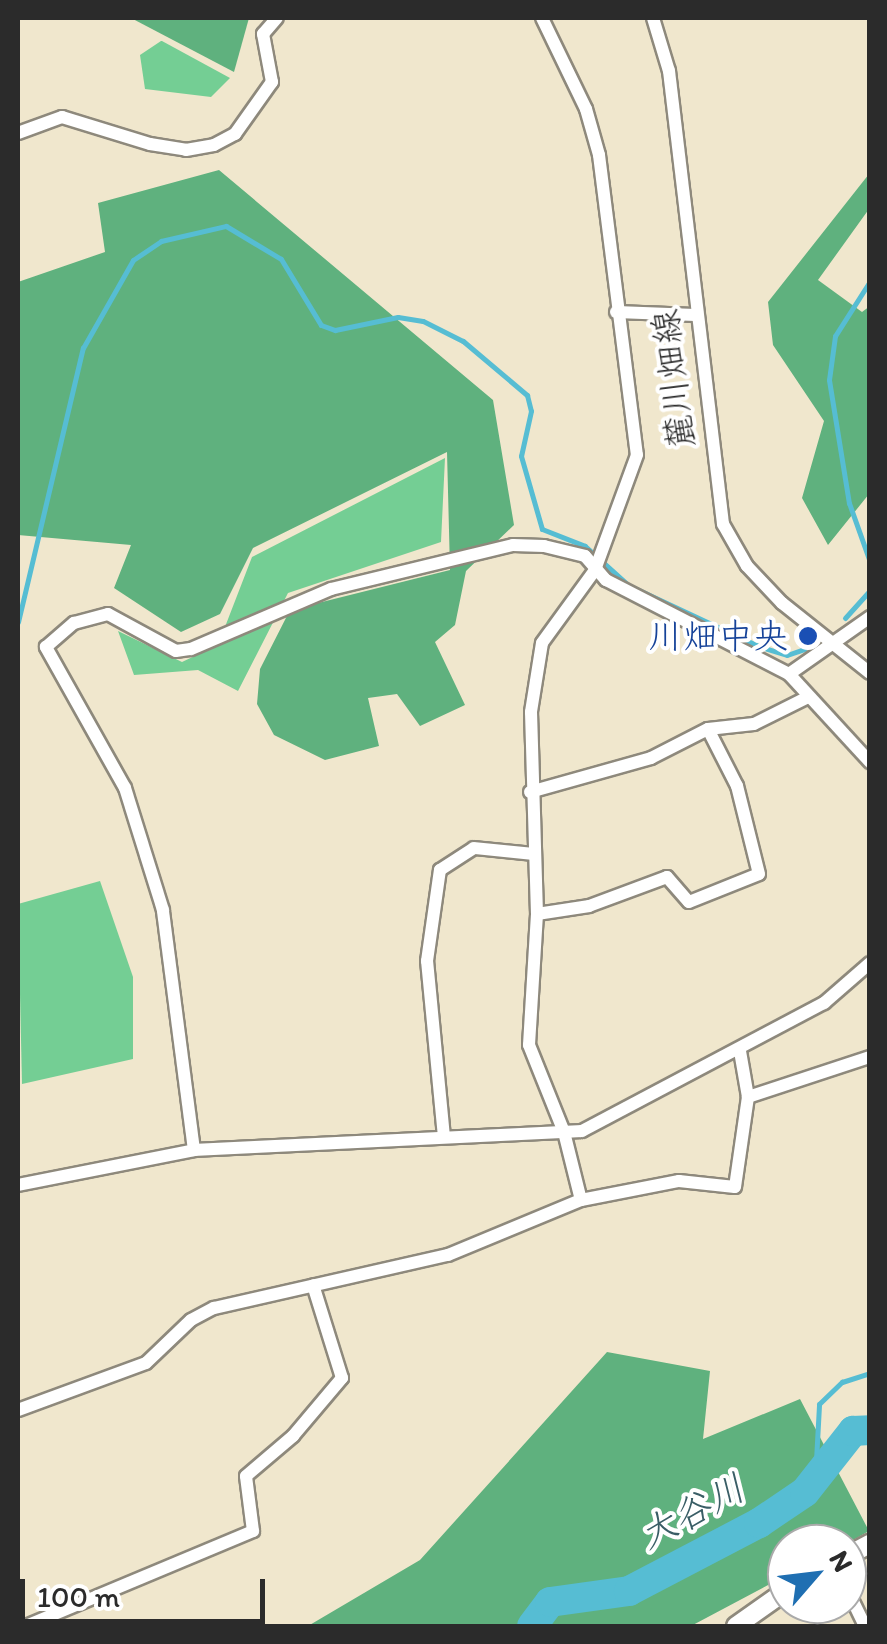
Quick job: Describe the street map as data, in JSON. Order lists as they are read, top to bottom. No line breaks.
{"streets":{"street":["麓川畑線"]},"water":["大谷川"],"places":["川畑中央"],"scale_bar":"100 m","north":"top right"}
